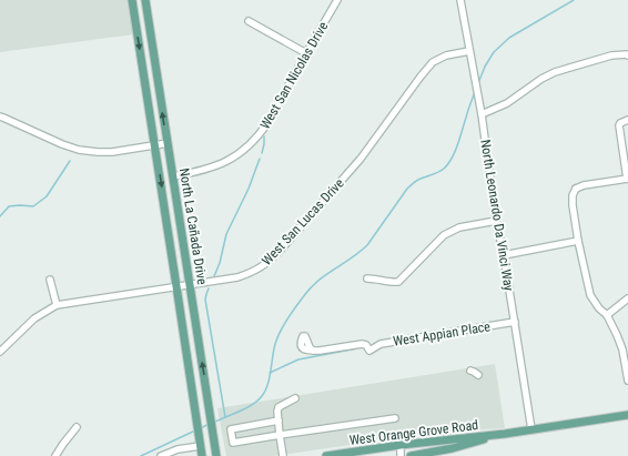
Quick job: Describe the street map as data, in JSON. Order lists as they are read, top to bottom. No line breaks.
{"streets":{"main road":["North La Cañada Drive","West Orange Grove Road"],"street":["West San Nicolas Drive","North Leonardo Da Vinci Way","West San Lucas Drive","West Appian Place"]},"crossings":[["West San Nicolas Drive","North La Cañada Drive"],["North Leonardo Da Vinci Way","West San Lucas Drive"],["North Leonardo Da Vinci Way","West Appian Place"],["North Leonardo Da Vinci Way","West Orange Grove Road"],["West San Lucas Drive","North La Cañada Drive"]]}
